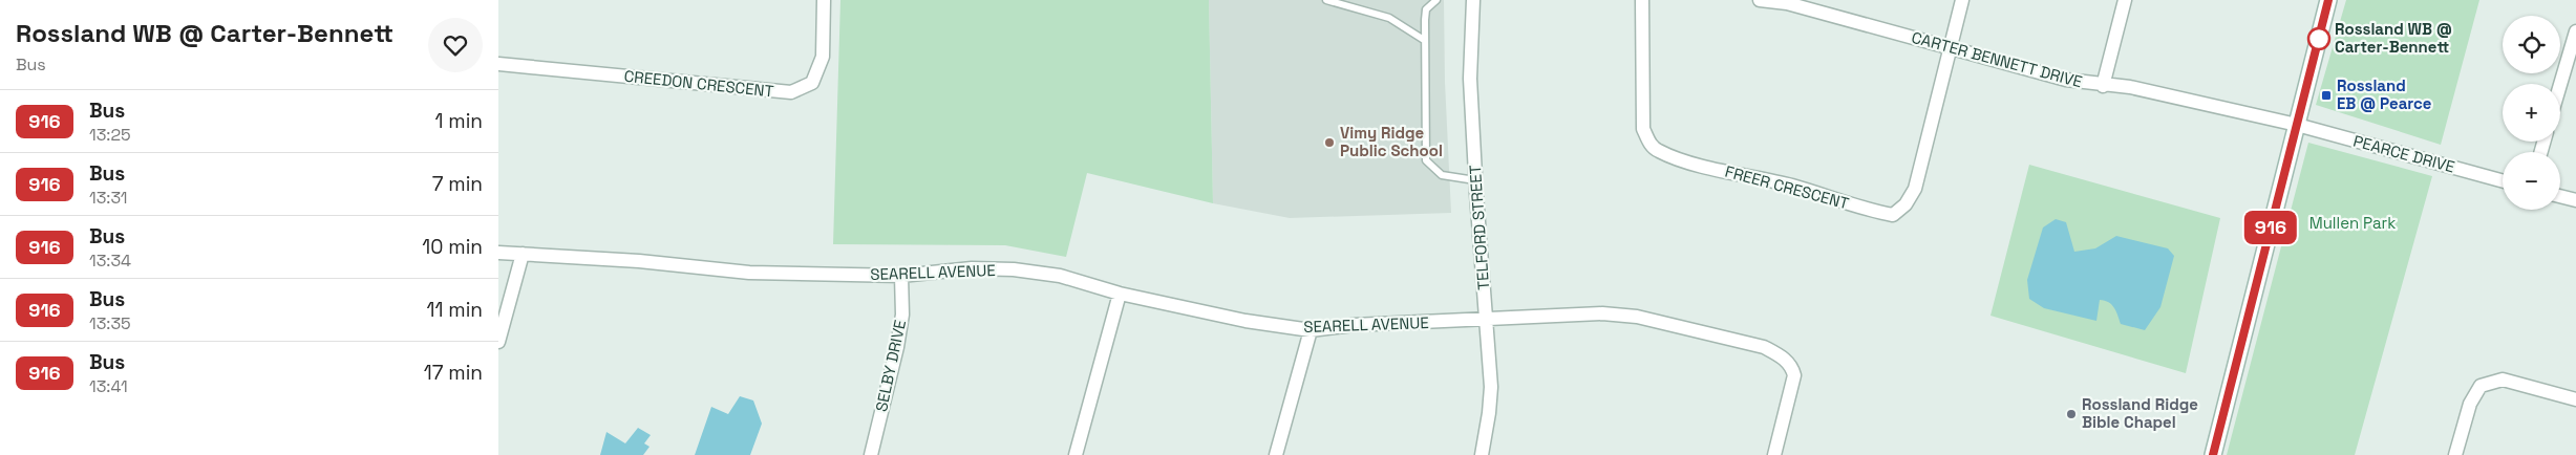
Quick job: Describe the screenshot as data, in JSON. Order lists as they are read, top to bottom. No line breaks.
{"streets":{"street":["CARTER BENNETT DRIVE","CREEDON CRESCENT","PEARCE DRIVE","FREER CRESCENT","TELFORD STREET","SEARELL AVENUE","SELBY DRIVE"]},"crossings":[["CARTER BENNETT DRIVE","PEARCE DRIVE"],["CARTER BENNETT DRIVE","FREER CRESCENT"],["TELFORD STREET","SEARELL AVENUE"],["SEARELL AVENUE","SELBY DRIVE"]],"parks":["Mullen Park"],"places":{"other":["Rossland WB @ Carter-Bennett","Vimy Ridge Public School","Rossland Ridge Bible Chapel"],"transit":["Rossland EB @ Pearce"]},"lines":["bus line 916"],"page":{"heading":["Rossland WB @ Carter-Bennett","Bus"],"on_map":"916","map_buttons":["+","−"],"list":[{"mark":"916","name":"Bus","note":"13:25","value":"1 min"},{"mark":"916","name":"Bus","note":"13:31","value":"7 min"},{"mark":"916","name":"Bus","note":"13:34","value":"10 min"},{"mark":"916","name":"Bus","note":"13:35","value":"11 min"},{"mark":"916","name":"Bus","note":"13:41","value":"17 min"}]}}
